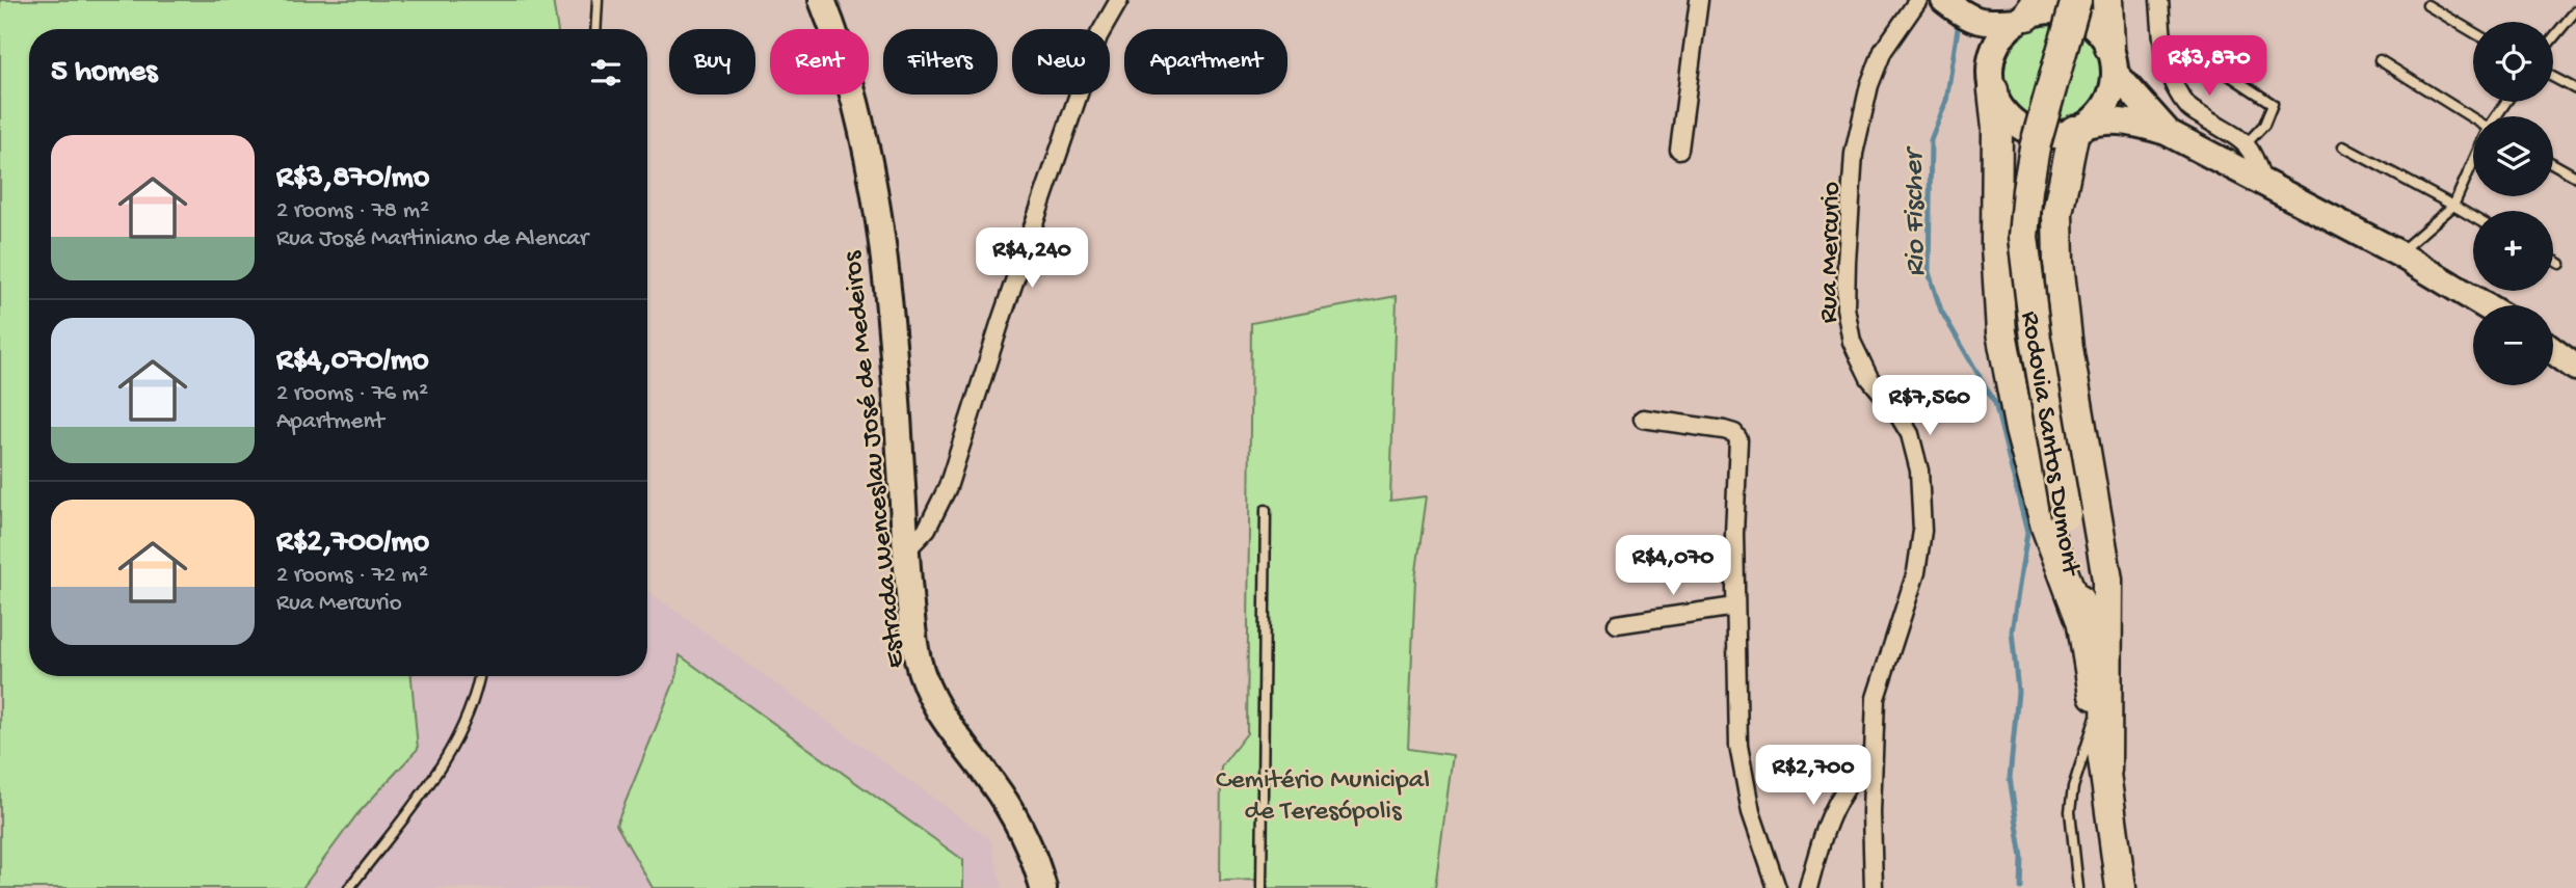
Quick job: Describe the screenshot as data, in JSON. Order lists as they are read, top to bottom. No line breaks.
{"streets":{"highway":["Rodovia Santos Dumont"],"main road":["Estrada Wenceslau José de Medeiros"],"street":["Rua Mercurio"]},"water":["Rio Fischer"],"parks":["Cemitério Municipal de Teresópolis"],"page":{"map_buttons":["+","−"],"chip":["Buy","Rent","Filters","New","Apartment"],"heading":"5 homes","price":["R$3,870","R$4,240","R$7,560","R$4,070","R$2,700"],"list":[{"name":"R$3,870/mo","note":"2 rooms · 78 m² · Rua José Martiniano de Alencar"},{"name":"R$4,070/mo","note":"2 rooms · 76 m² · Apartment"},{"name":"R$2,700/mo","note":"2 rooms · 72 m² · Rua Mercurio"}]}}
